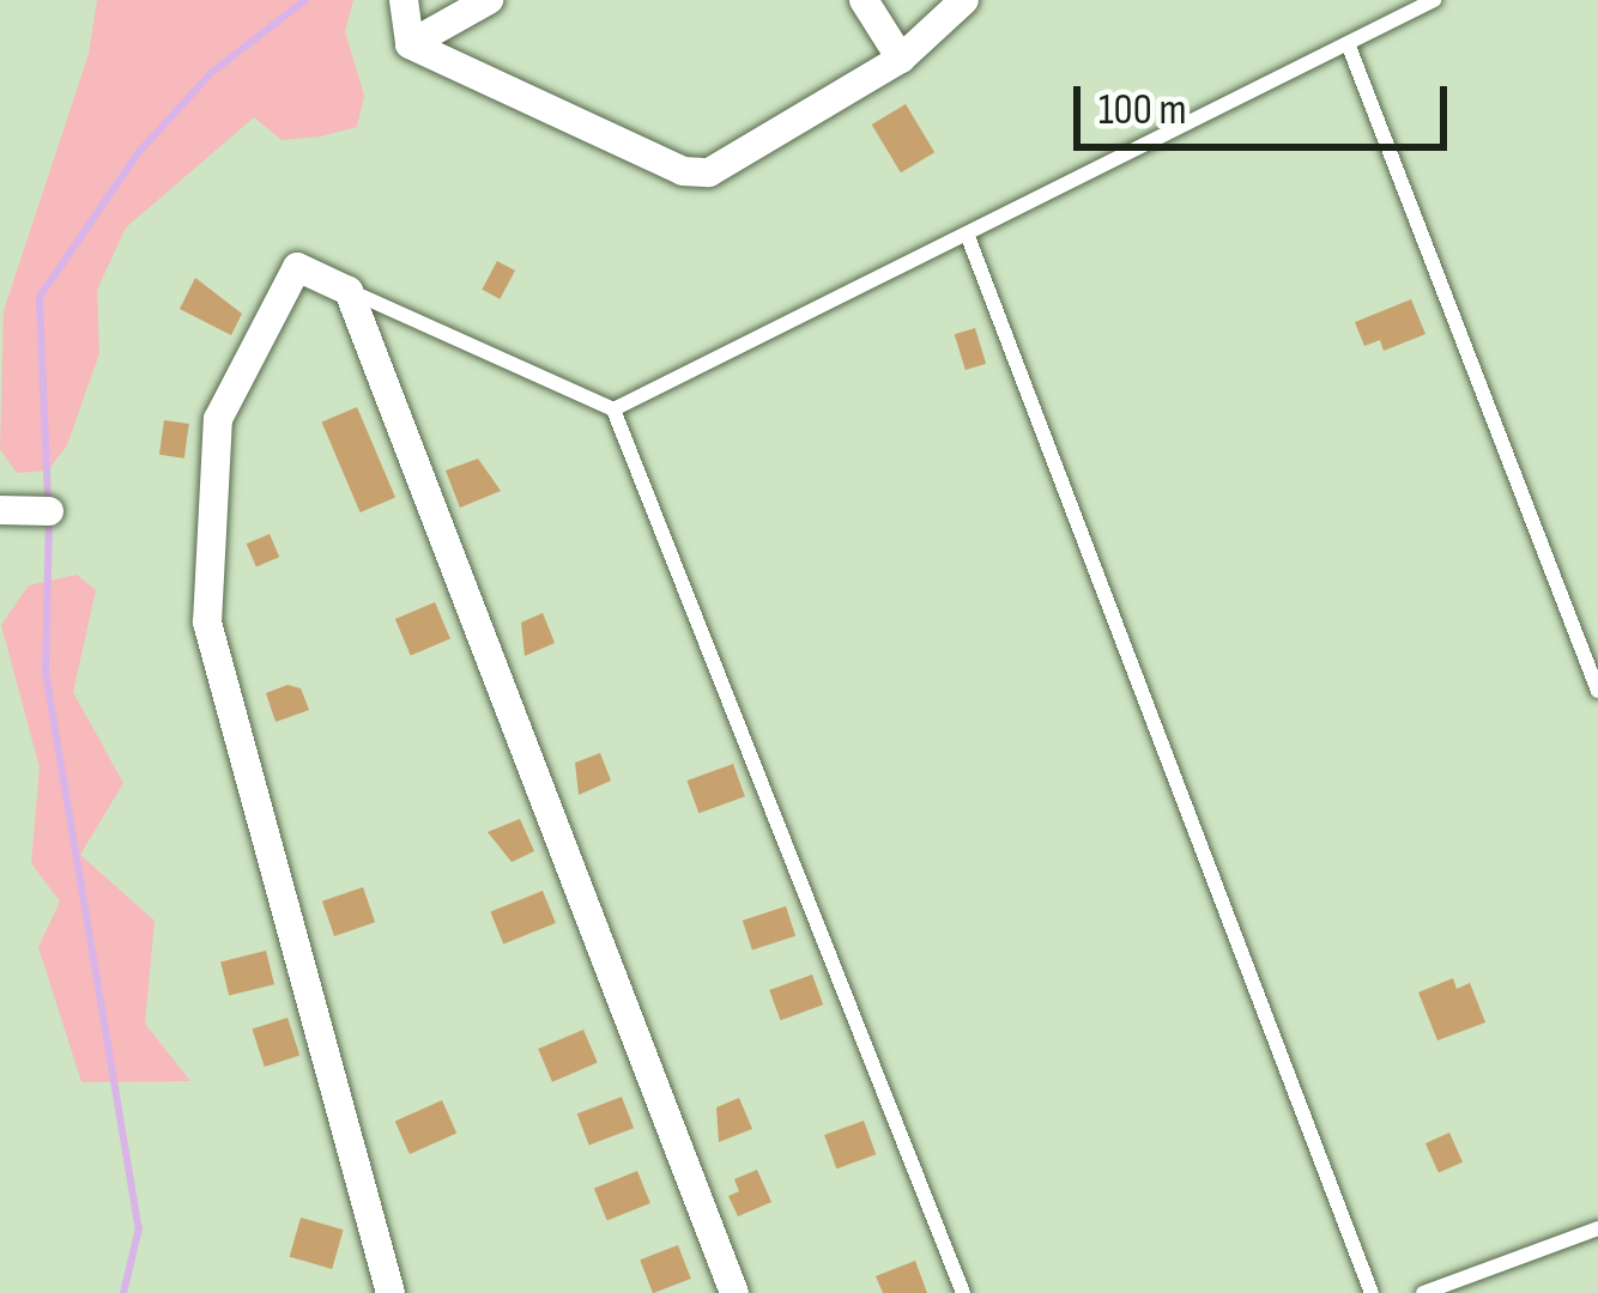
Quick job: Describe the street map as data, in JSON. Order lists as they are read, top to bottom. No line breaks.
{"scale_bar":"100 m"}
